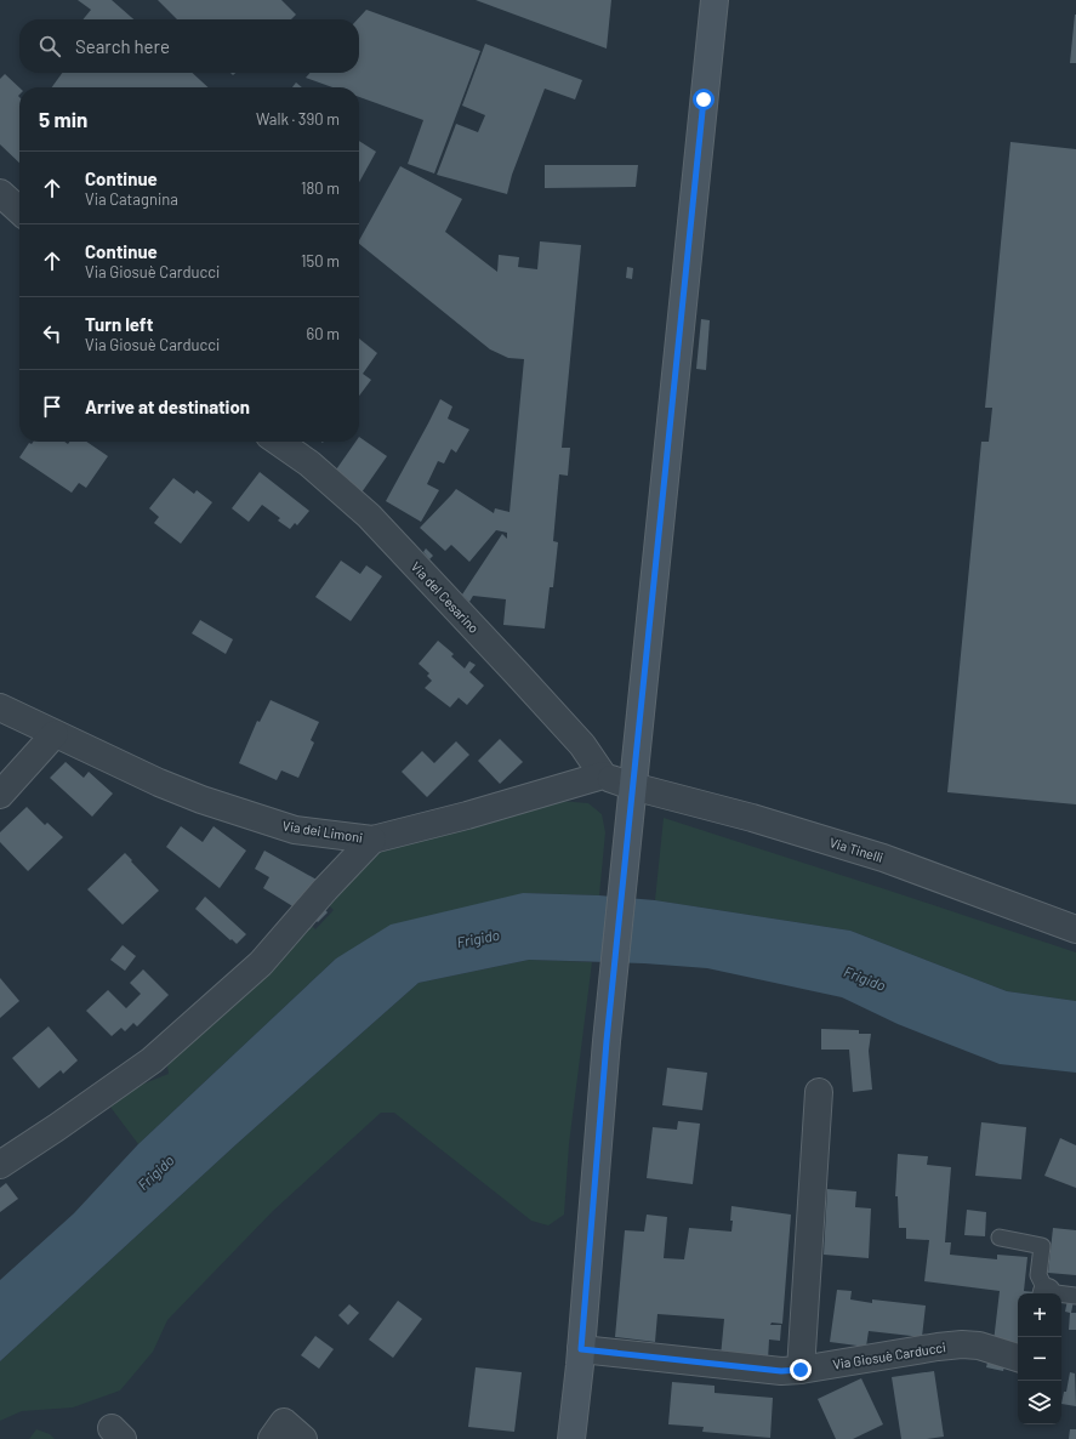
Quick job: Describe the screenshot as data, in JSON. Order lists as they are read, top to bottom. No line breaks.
{"streets":{"street":["Via del Cesarino","Via dei Limoni","Via Tinelli","Via Giosuè Carducci"]},"crossings":[["Via del Cesarino","Via dei Limoni"],["Via del Cesarino","Via Tinelli"],["Via dei Limoni","Via Tinelli"]],"water":["Frigido"],"page":{"search":"Search here","heading":["5 min","Walk · 390 m"],"list":[["Continue","Via Catagnina","180 m"],["Continue","Via Giosuè Carducci","150 m"],["Turn left","Via Giosuè Carducci","60 m"],"Arrive at destination"],"map_buttons":["+","−"]}}
